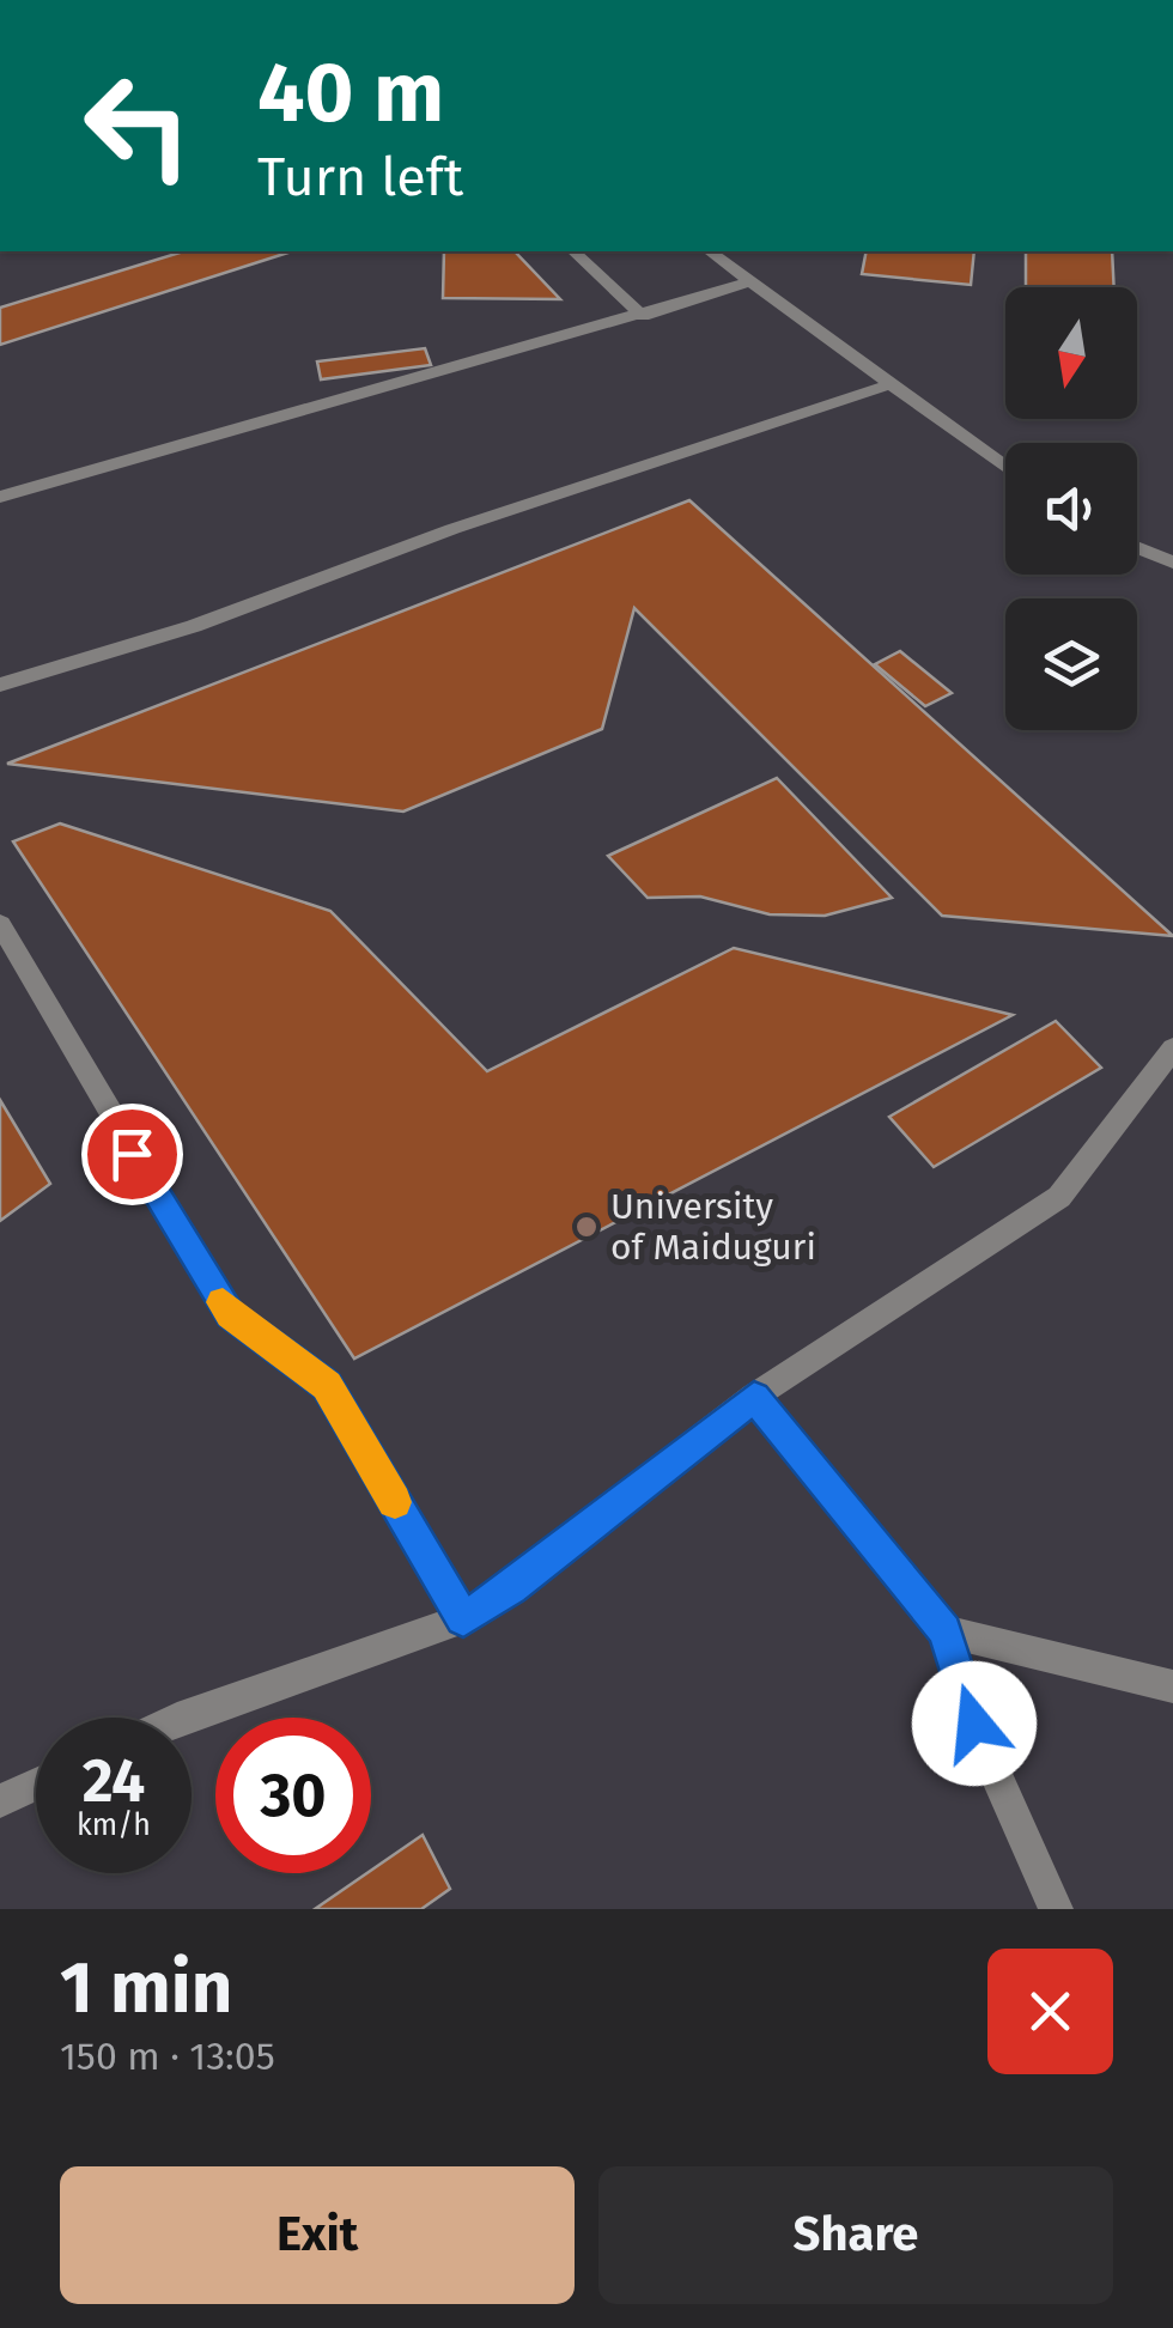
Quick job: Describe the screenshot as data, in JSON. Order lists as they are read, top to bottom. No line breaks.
{"places":["University of Maiduguri"],"north":"bottom","page":{"turn":["40 m","Turn left"],"speed":"24 km/h","limit":"30","heading":["1 min","150 m · 13:05"],"buttons":["Exit","Share"]}}
